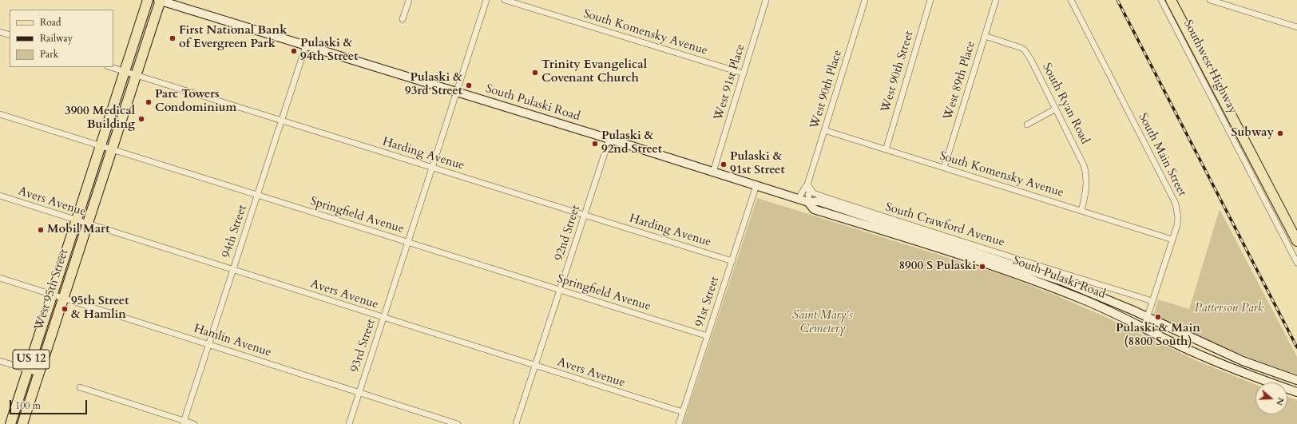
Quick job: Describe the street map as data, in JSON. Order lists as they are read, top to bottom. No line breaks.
{"streets":{"main road":["Southwest Highway","South Pulaski Road","West 95th Street","US 12"],"street":["South Komensky Avenue","West 90th Street","West 89th Place","West 91st Place","West 90th Place","South Ryan Road","Harding Avenue","South Main Street","Avers Avenue","Springfield Avenue","South Crawford Avenue","94th Street","92nd Street","91st Street","Hamlin Avenue","93rd Street"]},"crossings":[["South Komensky Avenue","West 90th Street"],["South Komensky Avenue","West 89th Place"],["South Komensky Avenue","West 91st Place"],["South Komensky Avenue","West 90th Place"],["South Komensky Avenue","South Ryan Road"],["South Komensky Avenue","South Main Street"],["West 89th Place","South Ryan Road"],["West 91st Place","South Pulaski Road"],["West 90th Place","South Pulaski Road"],["West 90th Place","South Crawford Avenue"],["South Pulaski Road","South Main Street"],["South Pulaski Road","94th Street"],["South Pulaski Road","92nd Street"],["South Pulaski Road","West 95th Street"],["South Pulaski Road","91st Street"],["South Pulaski Road","93rd Street"],["Harding Avenue","94th Street"],["Harding Avenue","92nd Street"],["Harding Avenue","West 95th Street"],["Harding Avenue","91st Street"],["Harding Avenue","93rd Street"],["South Main Street","South Crawford Avenue"],["Avers Avenue","94th Street"],["Avers Avenue","92nd Street"],["Avers Avenue","West 95th Street"],["Avers Avenue","91st Street"],["Avers Avenue","93rd Street"],["Springfield Avenue","94th Street"],["Springfield Avenue","92nd Street"],["Springfield Avenue","West 95th Street"],["Springfield Avenue","91st Street"],["Springfield Avenue","93rd Street"],["94th Street","Hamlin Avenue"],["West 95th Street","Hamlin Avenue"],["Hamlin Avenue","93rd Street"]],"parks":["Patterson Park","Saint Mary's Cemetery"],"places":["First National Bank of Evergreen Park","Pulaski & 94th Street","Trinity Evangelical Covenant Church","Pulaski & 93rd Street","Parc Towers Condominium","3900 Medical Building","Subway","Pulaski & 92nd Street","Pulaski & 91st Street","Mobil Mart","8900 S Pulaski","95th Street & Hamlin","Pulaski & Main (8800 South)"],"legend":["Road","Railway","Park"],"scale_bar":"100 m","north":"right"}
